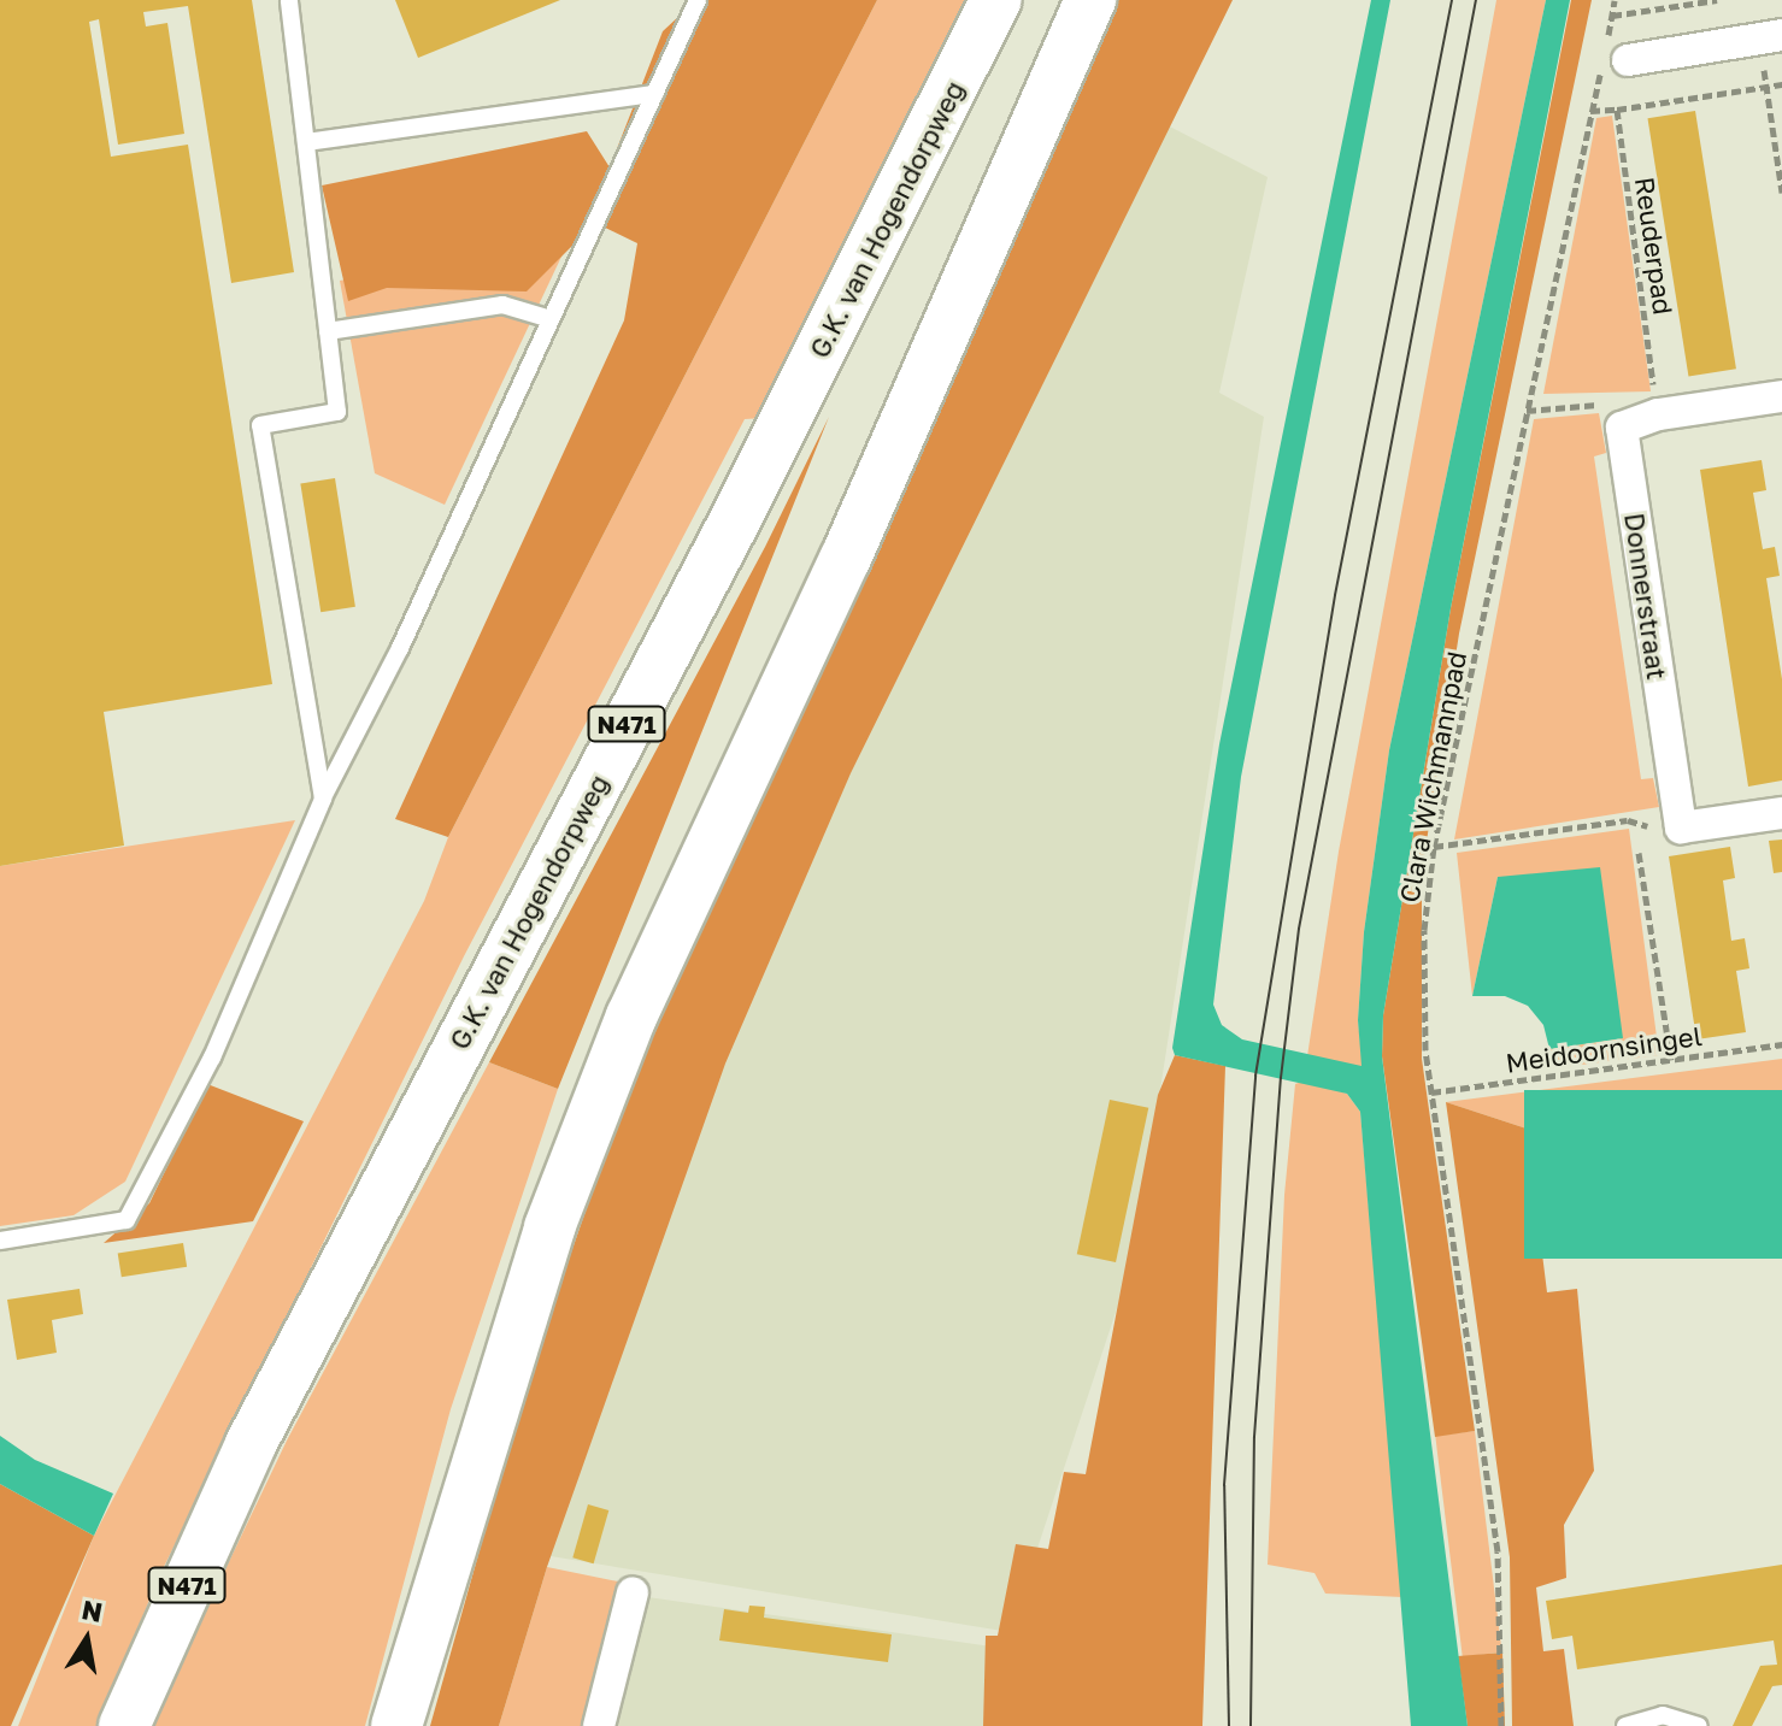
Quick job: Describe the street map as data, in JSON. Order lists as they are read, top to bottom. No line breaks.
{"streets":{"main road":["G.K. van Hogendorpweg","N471"],"street":["Donnerstraat"],"path":["Reuderpad","Clara Wichmannpad","Meidoornsingel"]},"crossings":[["Clara Wichmannpad","Meidoornsingel"]],"north":"top"}
